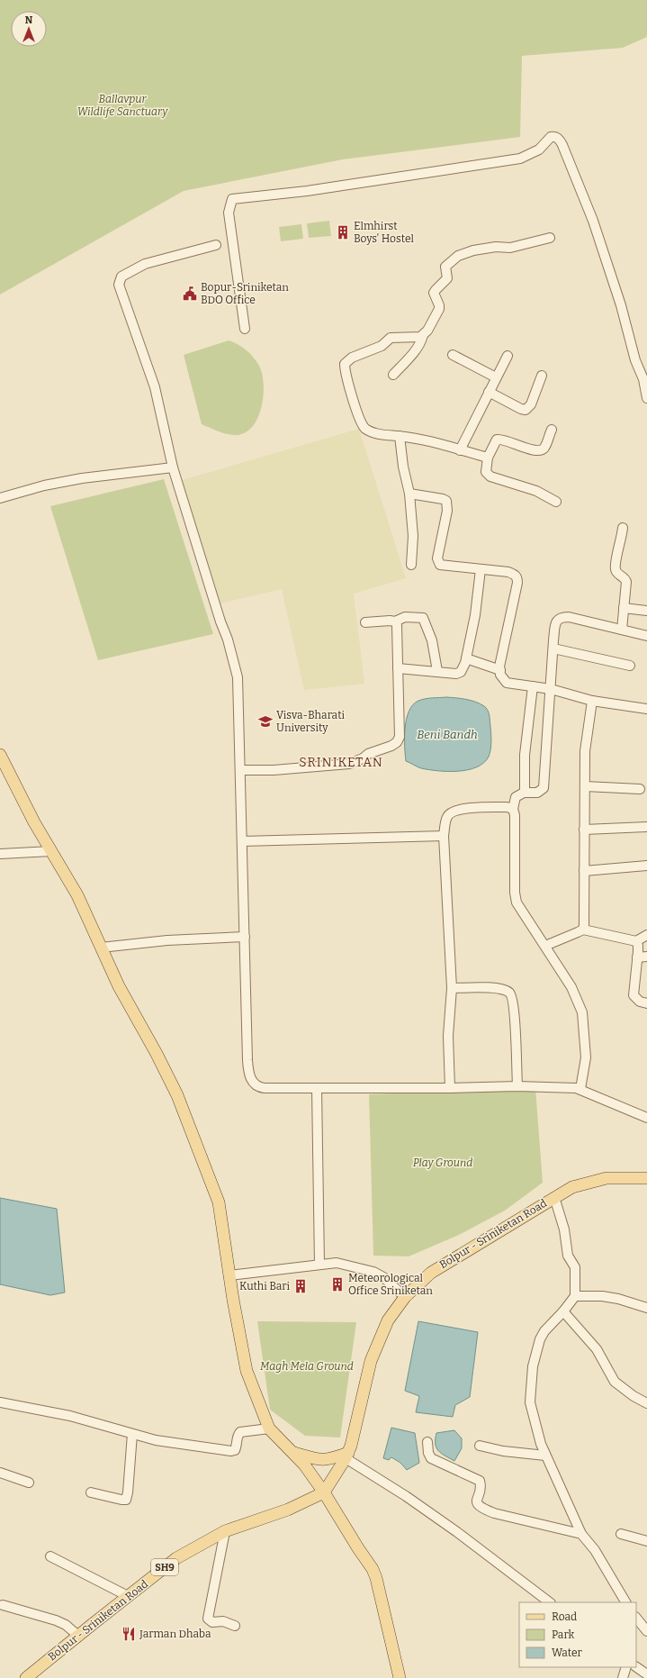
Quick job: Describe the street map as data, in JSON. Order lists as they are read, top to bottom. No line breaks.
{"streets":{"main road":["Bolpur - Sriniketan Road","SH9"]},"districts":["SRINIKETAN"],"water":["Beni Bandh"],"parks":["Ballavpur Wildlife Sanctuary","Play Ground","Magh Mela Ground"],"places":{"building":["Elmhirst Boys' Hostel","Meteorological Office Sriniketan","Kuthi Bari"],"public building":["Bopur-Sriniketan BDO Office"],"school or university":["Visva-Bharati University"],"restaurant":["Jarman Dhaba"]},"legend":["Road","Park","Water"],"north":"top"}
